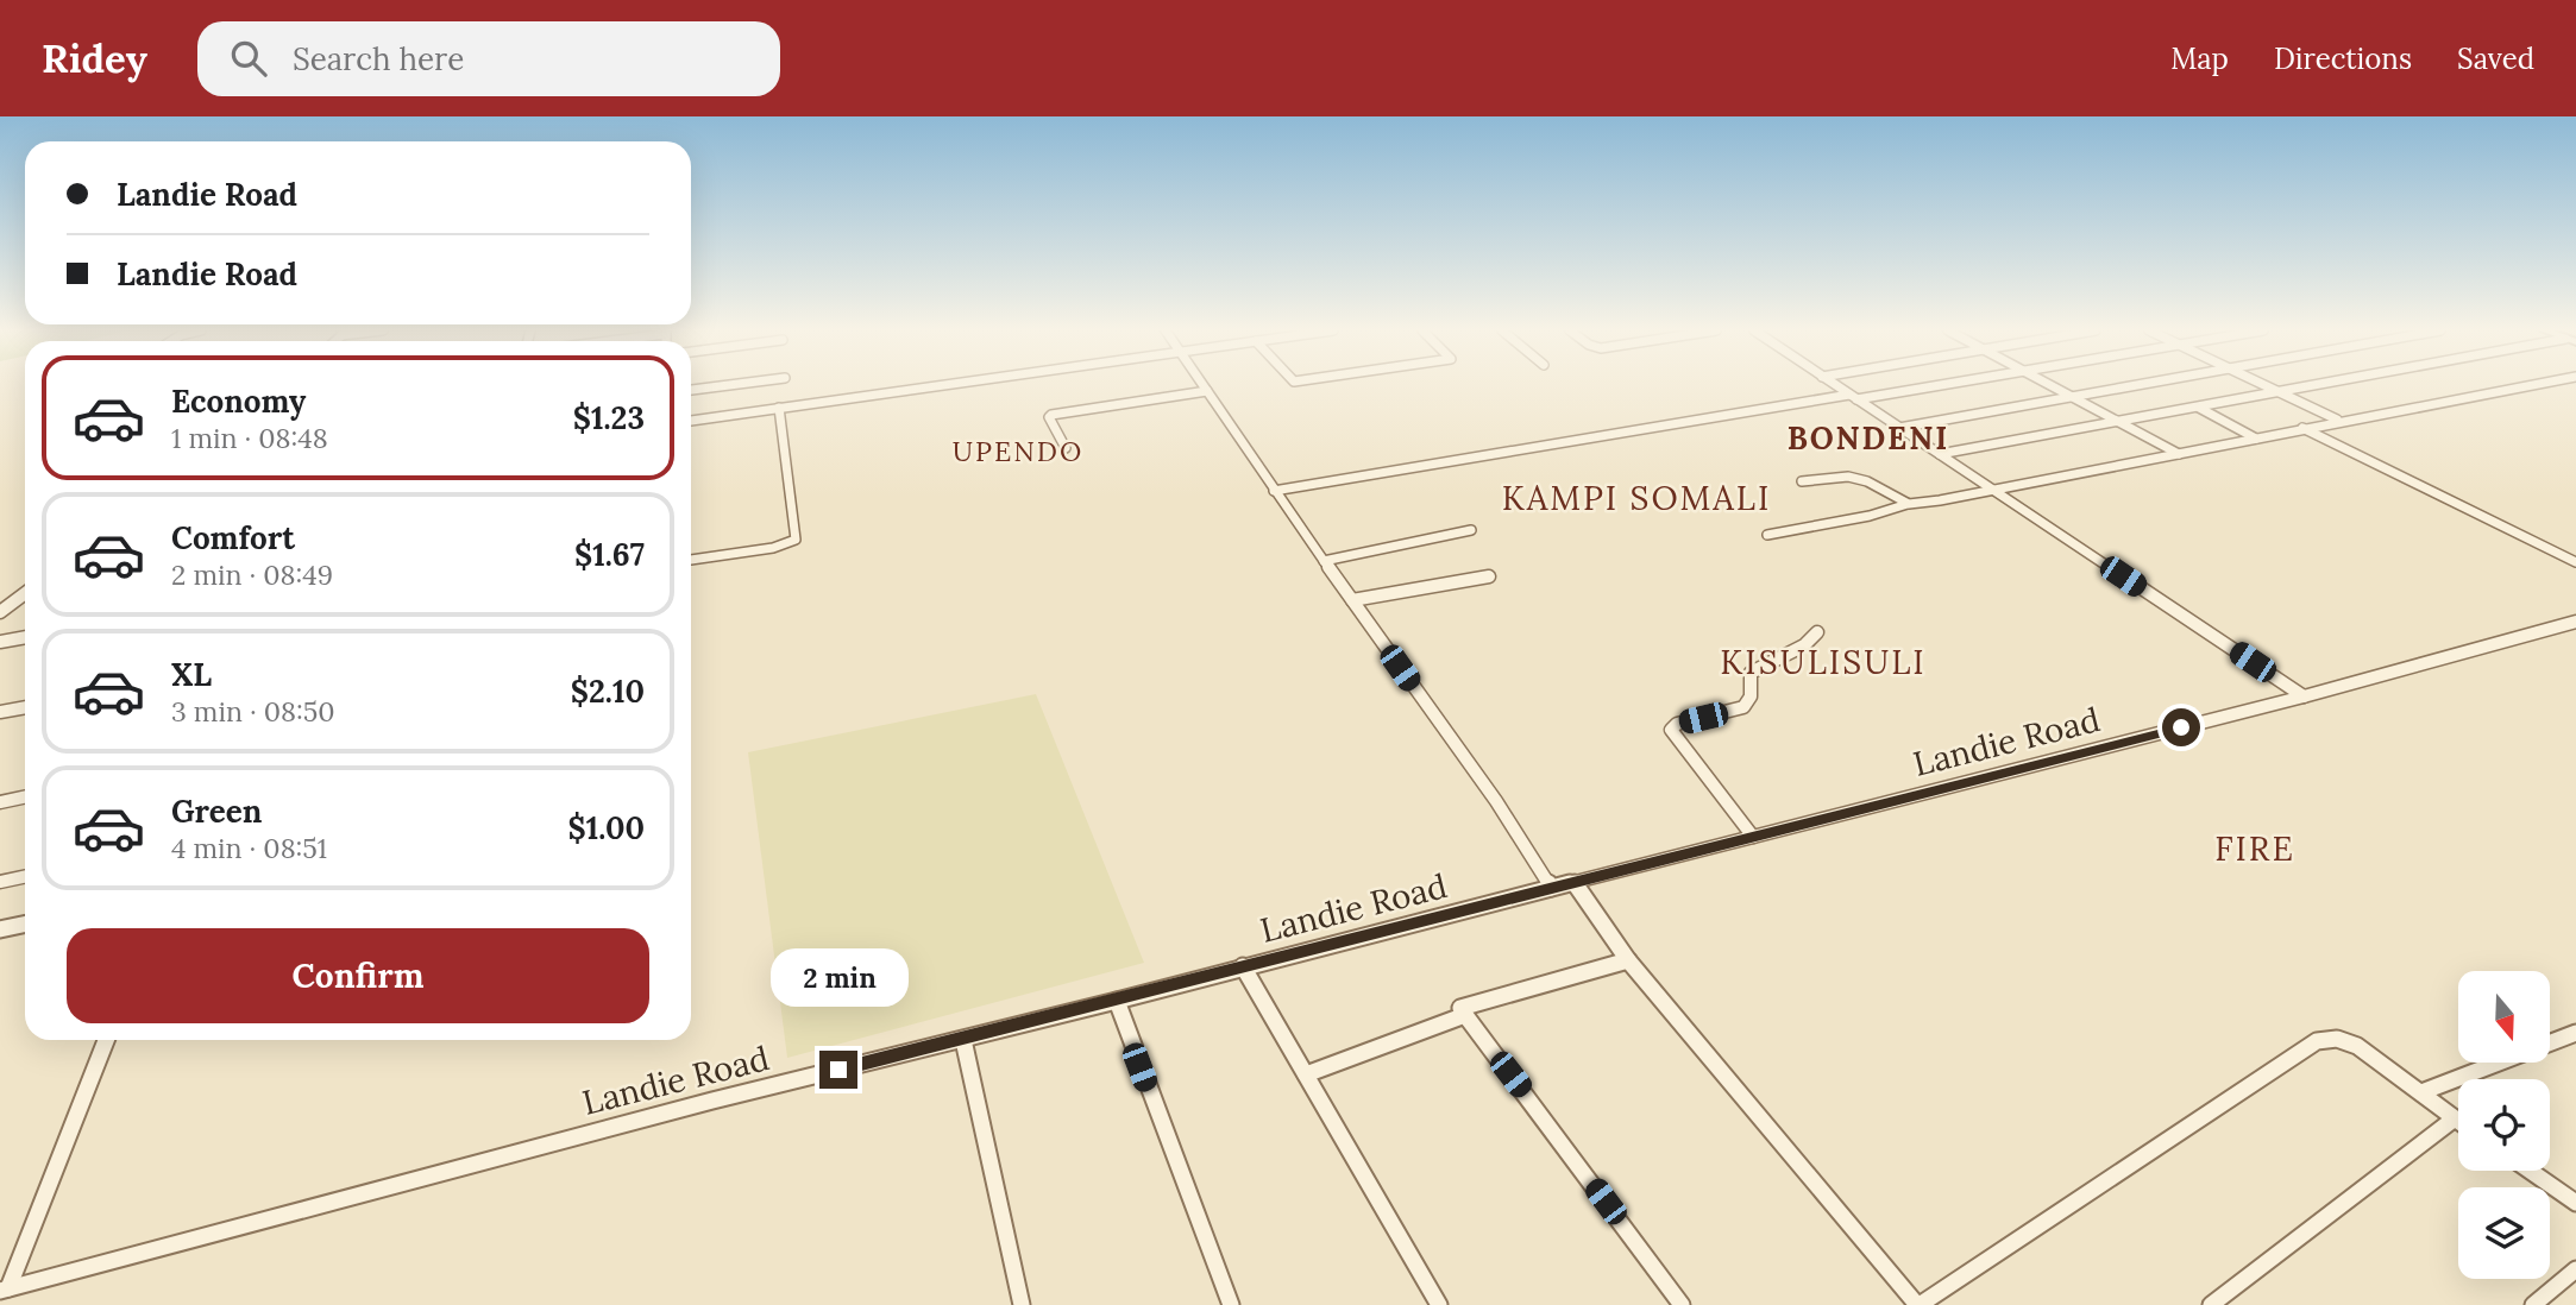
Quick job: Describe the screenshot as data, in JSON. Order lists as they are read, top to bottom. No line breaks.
{"streets":{"street":["Landie Road"]},"districts":["BONDENI","UPENDO","KAMPI SOMALI","KISULISULI","FIRE"],"north":"bottom","page":{"header":"Ridey","search":"Search here","nav":["Map","Directions","Saved"],"banner":["Landie Road","Landie Road"],"list":[{"name":"Economy","note":"1 min · 08:48","value":"$1.23"},{"name":"Comfort","note":"2 min · 08:49","value":"$1.67"},{"name":"XL","note":"3 min · 08:50","value":"$2.10"},{"name":"Green","note":"4 min · 08:51","value":"$1.00"}],"buttons":"Confirm","bubble":"2 min"}}
